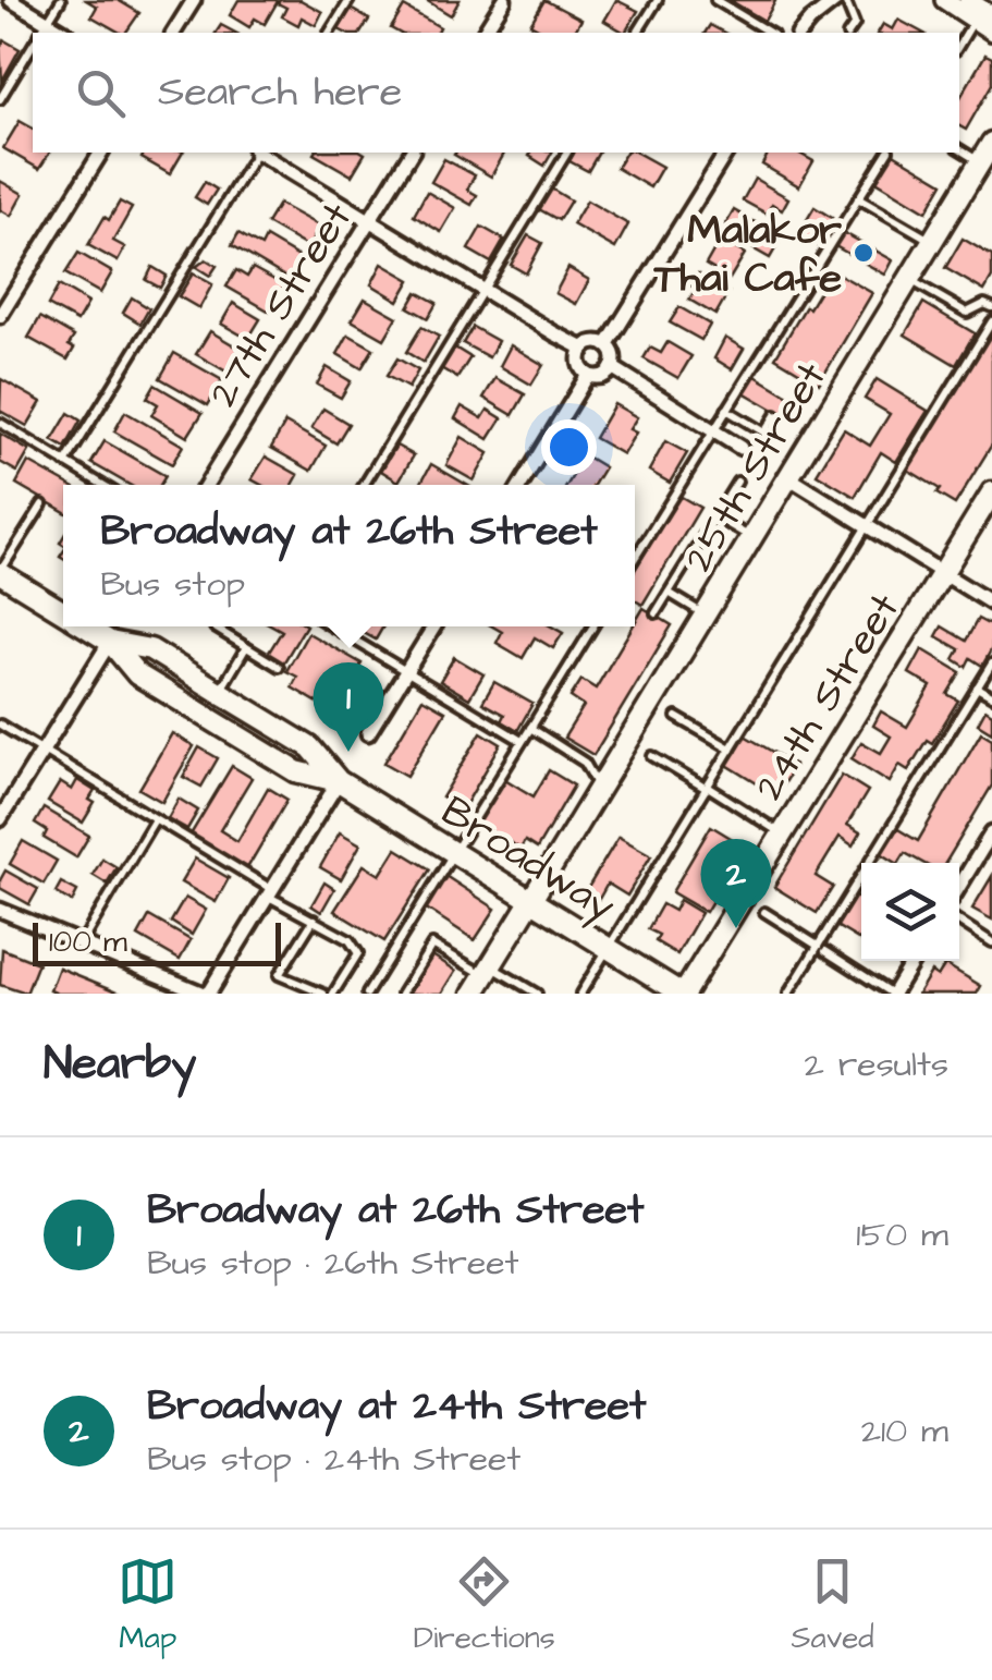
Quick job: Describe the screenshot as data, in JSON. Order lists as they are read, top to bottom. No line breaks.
{"streets":{"main road":["25th Street","24th Street","Broadway"],"street":["27th Street"]},"crossings":[["25th Street","Broadway"],["24th Street","Broadway"]],"places":["Malakor Thai Cafe"],"scale_bar":"100 m","page":{"search":"Search here","popup":["Broadway at 26th Street","Bus stop"],"pins":["1","2"],"scale":"100 m","heading":["Nearby","2 results"],"list":[{"mark":"1","name":"Broadway at 26th Street","note":"Bus stop · 26th Street","value":"150 m"},{"mark":"2","name":"Broadway at 24th Street","note":"Bus stop · 24th Street","value":"210 m"}],"nav":["Map","Directions","Saved"]}}
